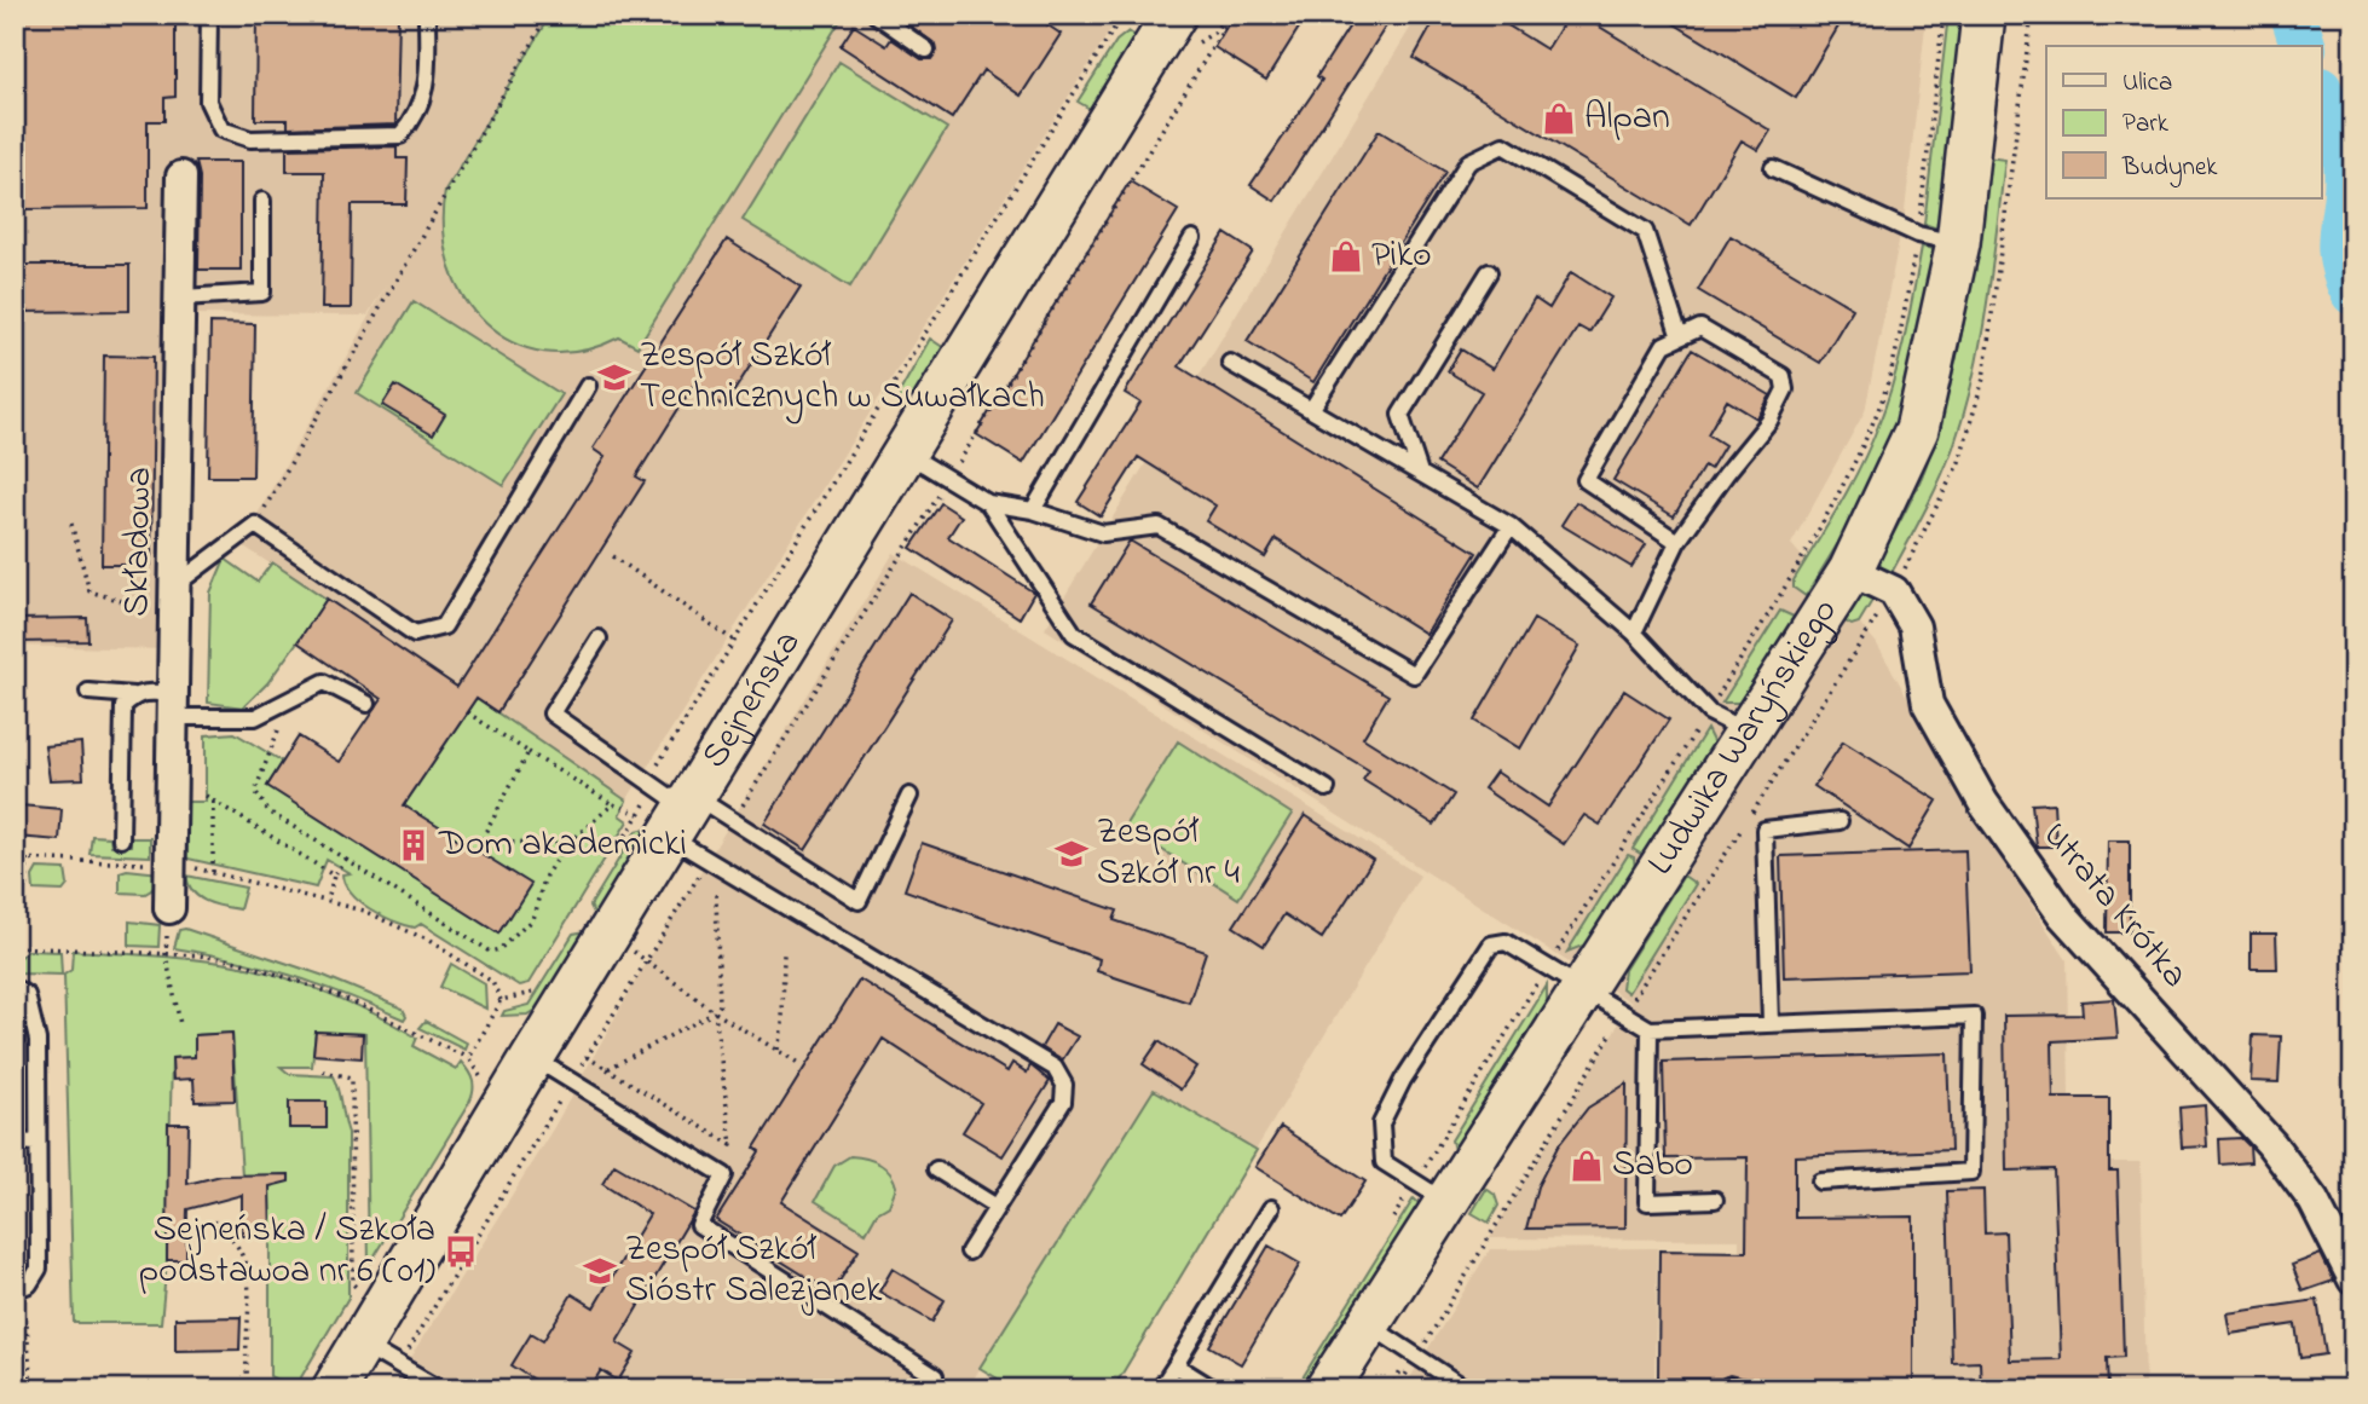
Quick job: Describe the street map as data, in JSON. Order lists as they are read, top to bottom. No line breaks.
{"streets":{"street":["Składowa","Sejneńska","Ludwika Waryńskiego","Utrata Krótka"]},"crossings":[["Ludwika Waryńskiego","Utrata Krótka"]],"places":{"shop":["Alpan","Piko","Sabo"],"school or university":["Zespół Szkół Technicznych w Suwałkach","Zespół Szkół nr 4","Zespół Szkół Sióstr Salezjanek"],"building":["Dom akademicki"],"bus stop":["Sejneńska / Szkoła podstawoa nr 6 (01)"]},"legend":["Ulica","Park","Budynek"]}
